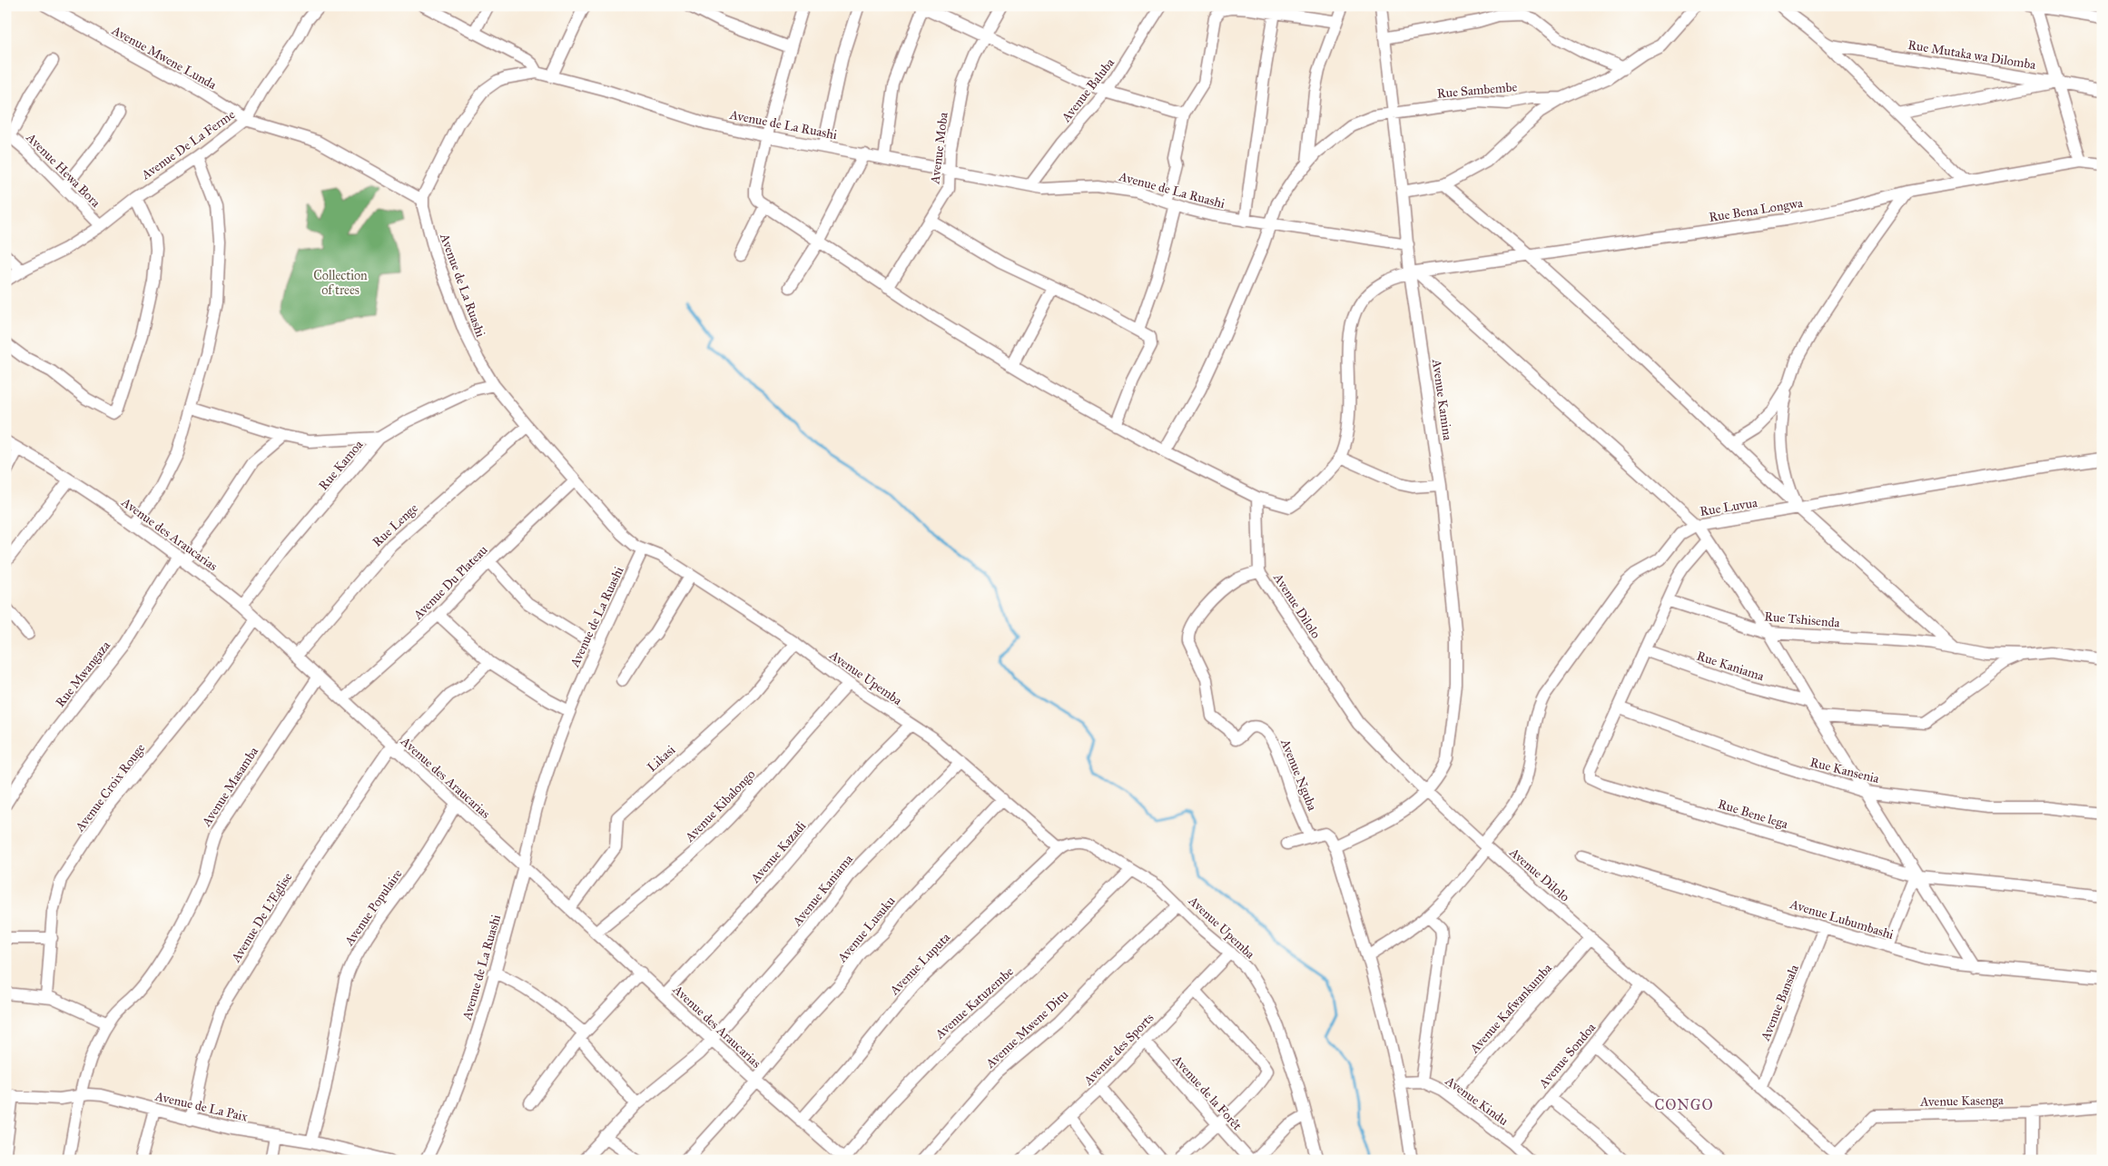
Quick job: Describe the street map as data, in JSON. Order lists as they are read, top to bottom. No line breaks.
{"streets":{"street":["Rue Mutaka wa Dilomba","Avenue Mwene Lunda","Avenue Baluba","Rue Sambembe","Avenue de La Ruashi","Avenue De La Ferme","Avenue Moba","Avenue Hewa Bora","Rue Bena Longwa","Avenue Kamina","Rue Kamoa","Rue Luvua","Rue Lenge","Avenue des Araucarias","Avenue Du Plateau","Avenue Dilolo","Rue Tshisenda","Rue Kaniama","Rue Mwangaza","Avenue Upemba","Likasi","Rue Kansenia","Avenue Nguba","Avenue Masamba","Avenue Croix Rouge","Avenue Kibalongo","Rue Bene lega","Avenue Kazadi","Avenue Kaniama","Avenue Populaire","Avenue De L'Eglise","Avenue Lubumbashi","Avenue Lusuku","Avenue Luputa","Avenue Katuzembe","Avenue Bansala","Avenue Kafwankumba","Avenue Mwene Ditu","Avenue des Sports","Avenue Sondoa","Avenue de la Forêt","Avenue Kindu","Avenue Kasenga","Avenue de La Paix"]},"crossings":[["Avenue Mwene Lunda","Avenue De La Ferme"],["Avenue Baluba","Avenue de La Ruashi"],["Rue Sambembe","Avenue de La Ruashi"],["Rue Sambembe","Avenue Kamina"],["Avenue de La Ruashi","Avenue De La Ferme"],["Avenue de La Ruashi","Avenue Moba"],["Avenue de La Ruashi","Avenue Kamina"],["Avenue de La Ruashi","Rue Kamoa"],["Avenue de La Ruashi","Rue Lenge"],["Avenue de La Ruashi","Avenue des Araucarias"],["Avenue de La Ruashi","Avenue Du Plateau"],["Avenue de La Ruashi","Avenue Upemba"],["Avenue De La Ferme","Avenue Hewa Bora"],["Rue Bena Longwa","Avenue Kamina"],["Avenue Kamina","Avenue Dilolo"],["Rue Kamoa","Avenue des Araucarias"],["Rue Luvua","Avenue Dilolo"],["Rue Lenge","Avenue des Araucarias"],["Avenue des Araucarias","Avenue Du Plateau"],["Avenue des Araucarias","Rue Mwangaza"],["Avenue des Araucarias","Likasi"],["Avenue des Araucarias","Avenue Masamba"],["Avenue des Araucarias","Avenue Croix Rouge"],["Avenue des Araucarias","Avenue Kibalongo"],["Avenue des Araucarias","Avenue Kazadi"],["Avenue des Araucarias","Avenue Kaniama"],["Avenue des Araucarias","Avenue Populaire"],["Avenue des Araucarias","Avenue De L'Eglise"],["Avenue des Araucarias","Avenue Lusuku"],["Avenue des Araucarias","Avenue Luputa"],["Avenue des Araucarias","Avenue Katuzembe"],["Avenue Dilolo","Avenue Nguba"],["Avenue Dilolo","Avenue Bansala"],["Avenue Dilolo","Avenue Kafwankumba"],["Avenue Dilolo","Avenue Sondoa"],["Avenue Dilolo","Avenue Kasenga"],["Rue Tshisenda","Rue Bene lega"],["Rue Kaniama","Rue Bene lega"],["Avenue Upemba","Likasi"],["Avenue Upemba","Avenue Kibalongo"],["Avenue Upemba","Avenue Kazadi"],["Avenue Upemba","Avenue Kaniama"],["Avenue Upemba","Avenue Lusuku"],["Avenue Upemba","Avenue Luputa"],["Avenue Upemba","Avenue Katuzembe"],["Avenue Upemba","Avenue Mwene Ditu"],["Avenue Upemba","Avenue des Sports"],["Rue Kansenia","Rue Bene lega"],["Avenue Masamba","Avenue de La Paix"],["Avenue Populaire","Avenue de La Paix"],["Avenue De L'Eglise","Avenue de La Paix"],["Avenue Lubumbashi","Avenue Bansala"],["Avenue Kafwankumba","Avenue Kindu"],["Avenue des Sports","Avenue de la Forêt"],["Avenue Sondoa","Avenue Kindu"]],"districts":["CONGO"],"parks":["Collection of trees"]}
